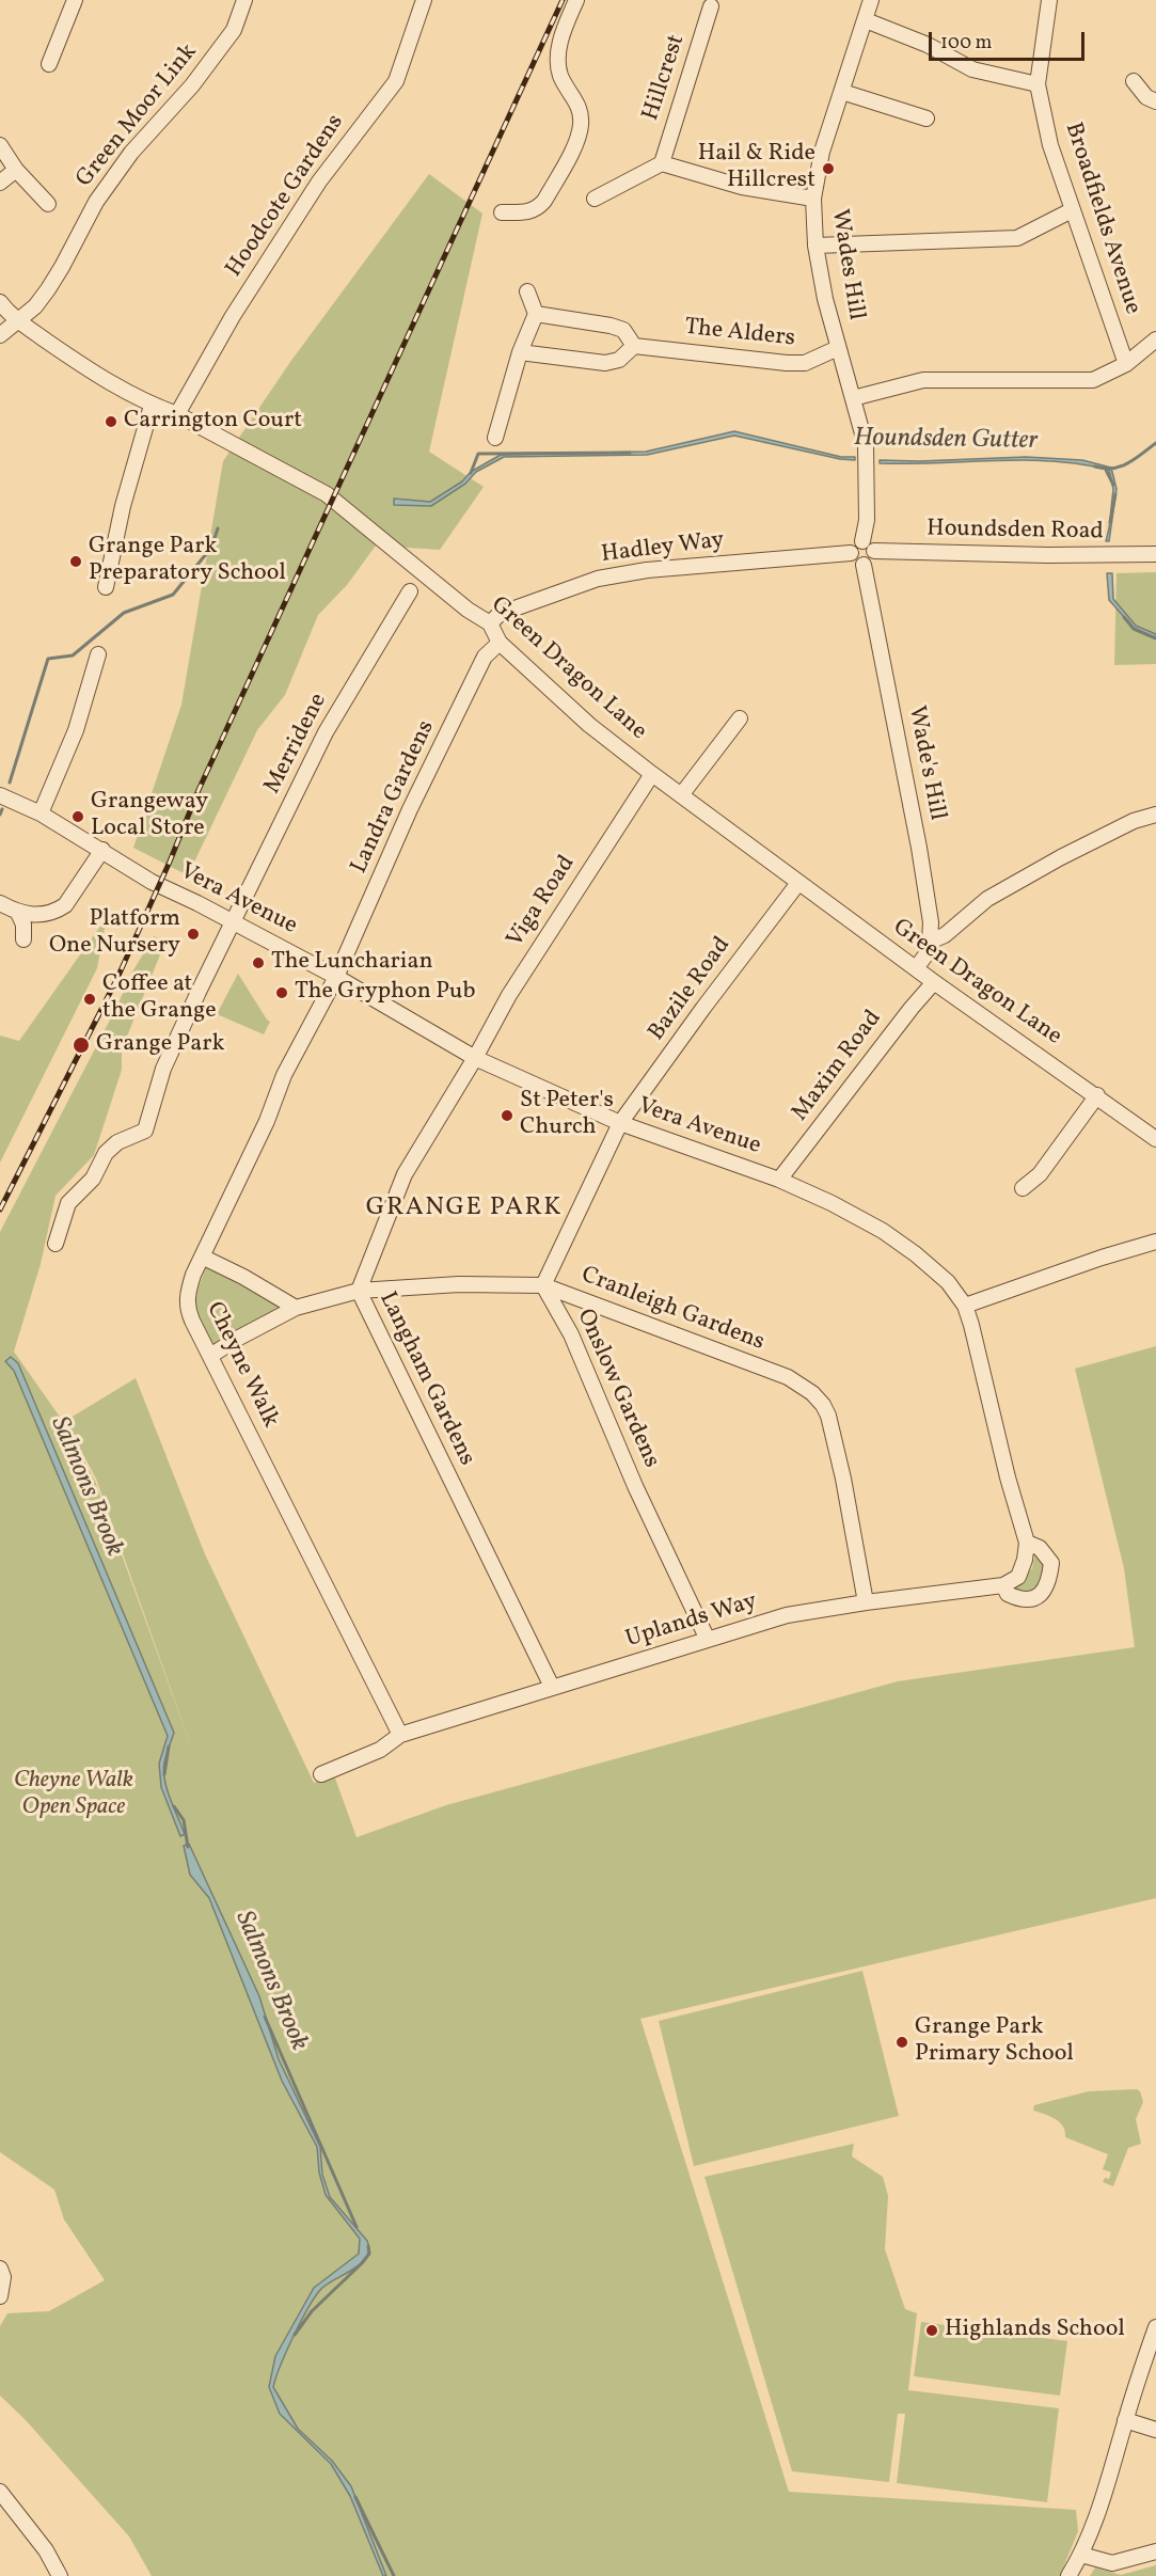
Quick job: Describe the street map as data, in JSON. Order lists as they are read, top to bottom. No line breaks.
{"streets":{"street":["Hillcrest","Green Moor Link","Hoodcote Gardens","Broadfields Avenue","Wades Hill","The Alders","Houndsden Road","Hadley Way","Green Dragon Lane","Merridene","Wade's Hill","Landra Gardens","Vera Avenue","Viga Road","Bazile Road","Maxim Road","Cranleigh Gardens","Cheyne Walk","Langham Gardens","Onslow Gardens","Uplands Way"]},"crossings":[["Green Moor Link","Green Dragon Lane"],["Hoodcote Gardens","Green Dragon Lane"],["Wades Hill","The Alders"],["Wades Hill","Houndsden Road"],["Wades Hill","Hadley Way"],["Wades Hill","Wade's Hill"],["Houndsden Road","Hadley Way"],["Houndsden Road","Wade's Hill"],["Hadley Way","Green Dragon Lane"],["Hadley Way","Wade's Hill"],["Green Dragon Lane","Landra Gardens"],["Green Dragon Lane","Viga Road"],["Green Dragon Lane","Bazile Road"],["Green Dragon Lane","Maxim Road"],["Merridene","Vera Avenue"],["Landra Gardens","Vera Avenue"],["Landra Gardens","Cheyne Walk"],["Vera Avenue","Viga Road"],["Vera Avenue","Bazile Road"],["Vera Avenue","Maxim Road"],["Vera Avenue","Cheyne Walk"],["Vera Avenue","Langham Gardens"],["Viga Road","Langham Gardens"],["Cranleigh Gardens","Cheyne Walk"],["Cranleigh Gardens","Langham Gardens"],["Cranleigh Gardens","Onslow Gardens"],["Cranleigh Gardens","Uplands Way"],["Cheyne Walk","Uplands Way"],["Langham Gardens","Uplands Way"],["Onslow Gardens","Uplands Way"]],"districts":["GRANGE PARK"],"water":["Houndsden Gutter","Salmons Brook"],"parks":["Cheyne Walk Open Space"],"places":["Hail & Ride Hillcrest","Carrington Court","Grange Park Preparatory School","Grangeway Local Store","Platform One Nursery","The Luncharian","The Gryphon Pub","Coffee at the Grange","Grange Park","St Peter's Church","Grange Park Primary School","Highlands School"],"scale_bar":"100 m"}
